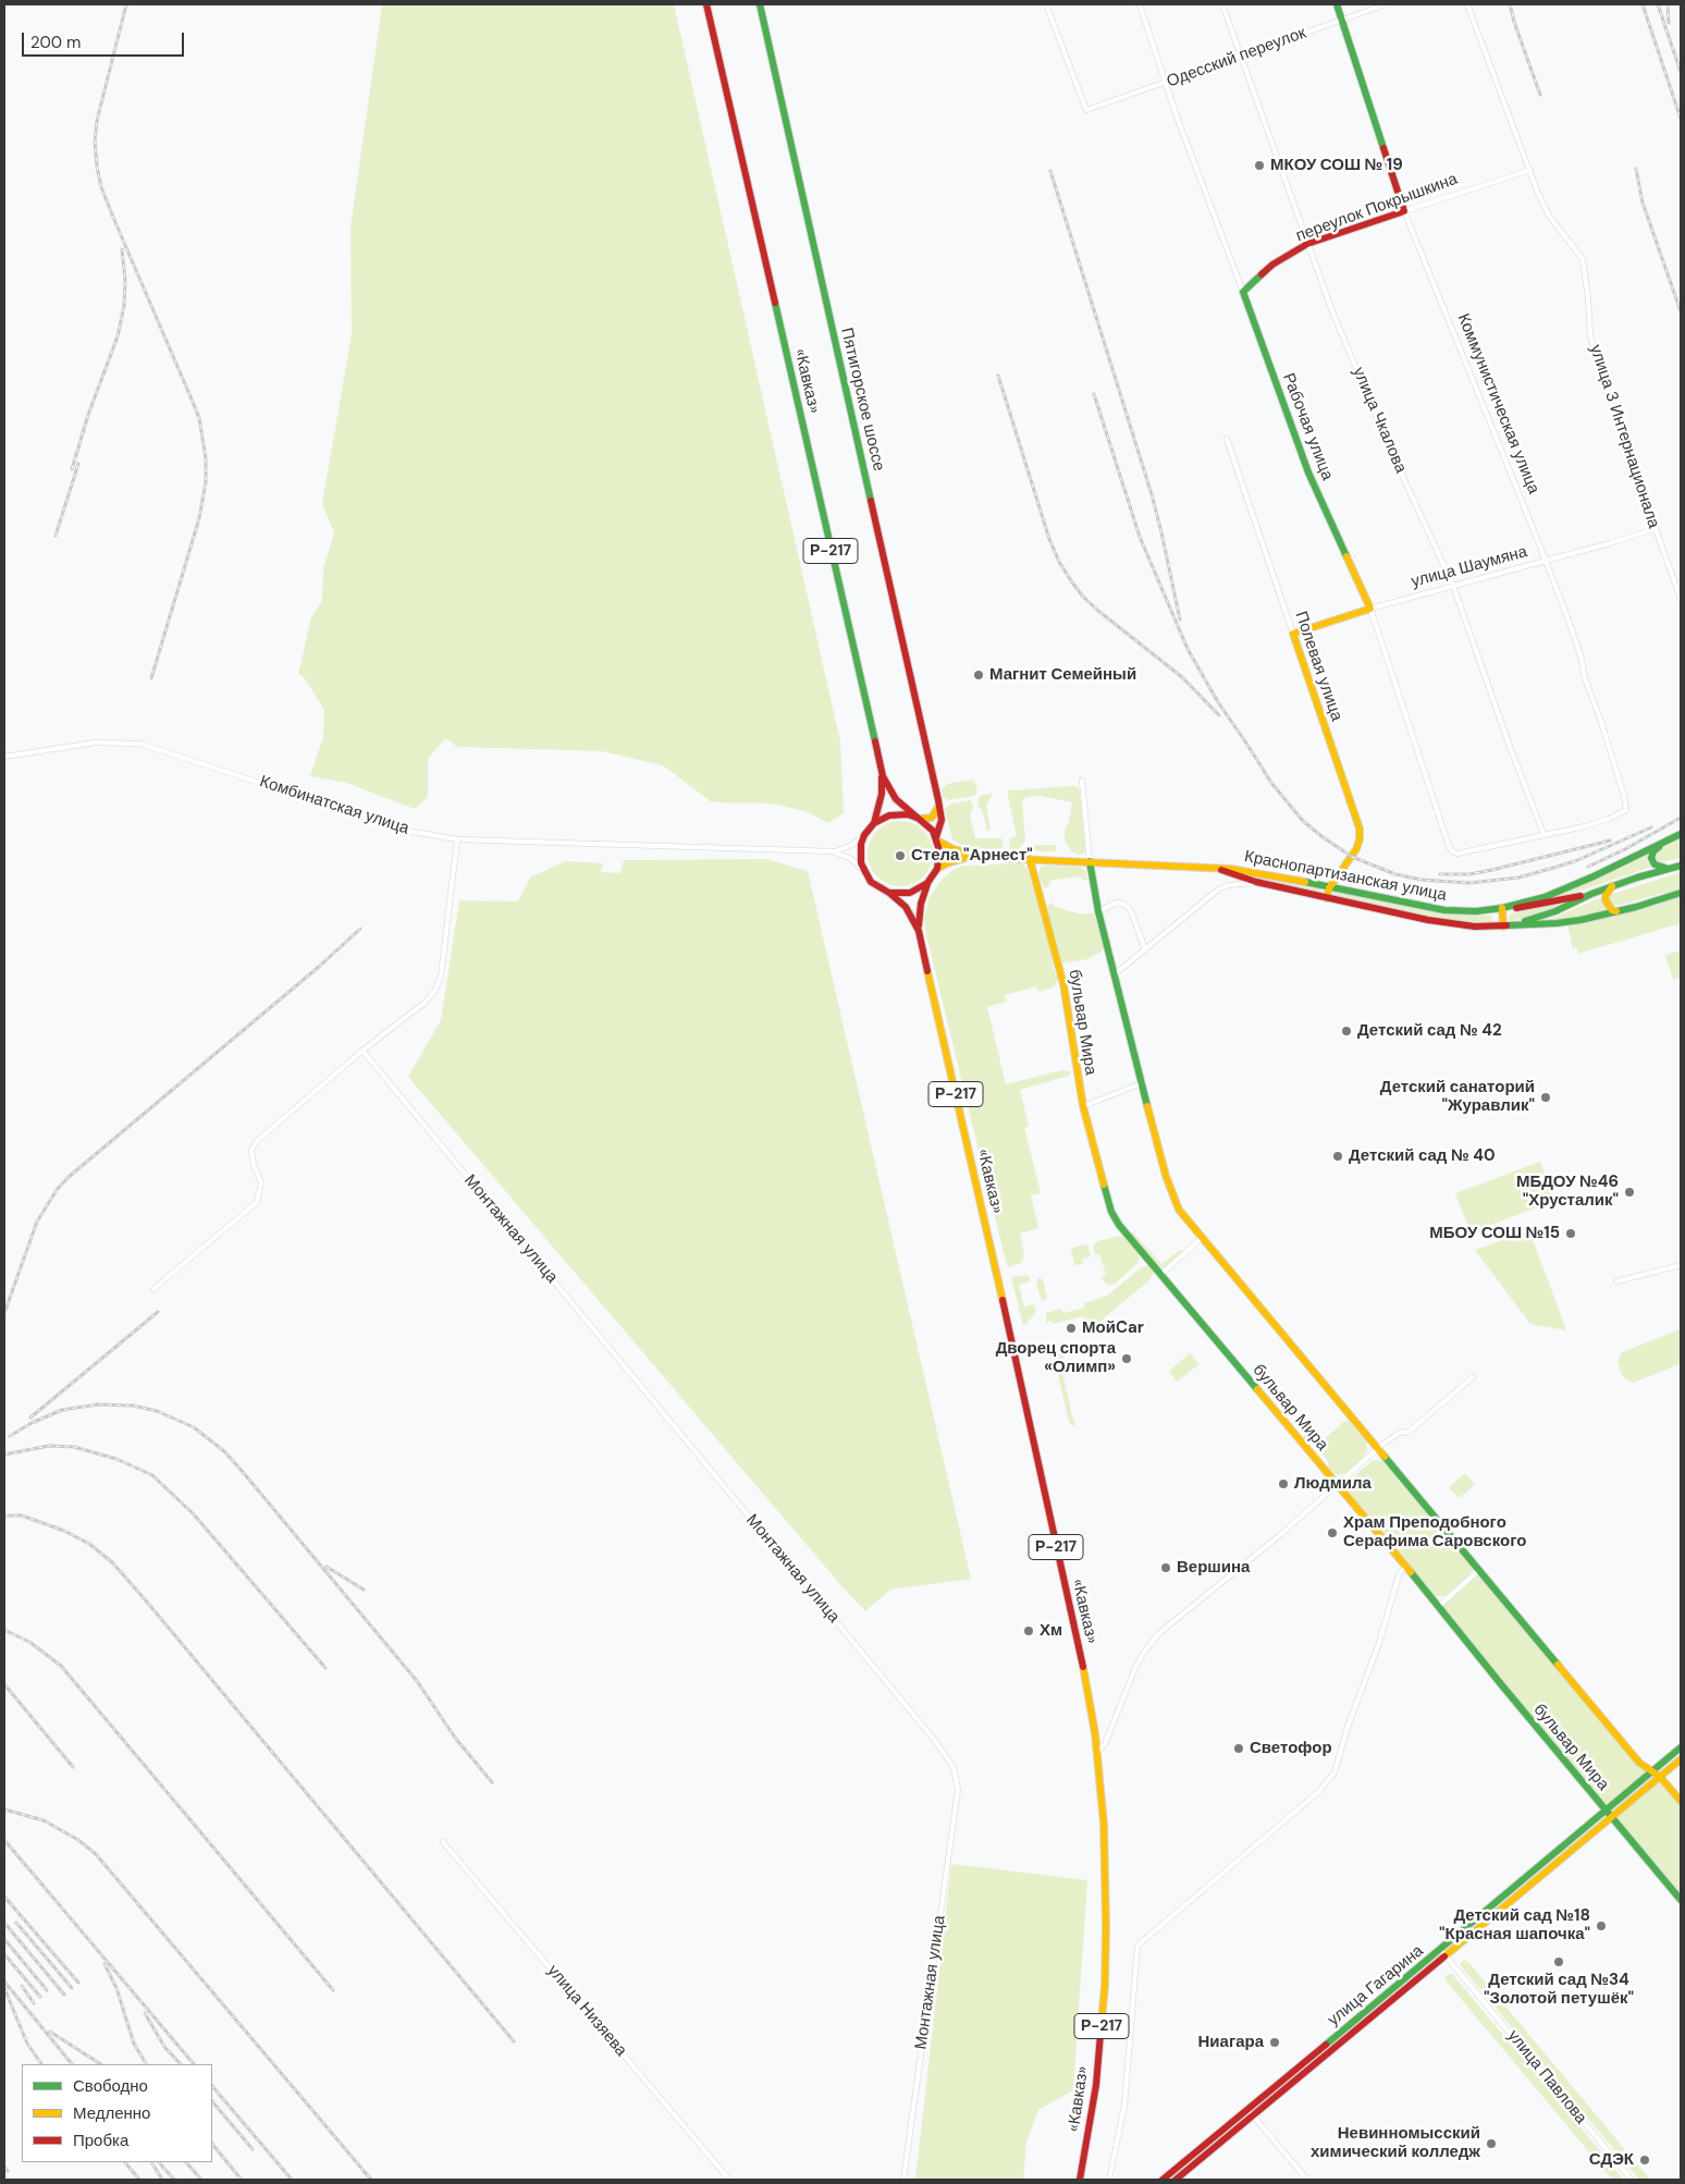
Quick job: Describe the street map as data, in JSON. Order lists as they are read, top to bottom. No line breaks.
{"streets":{"main road":["переулок Покрышкина","«Кавказ»","Пятигорское шоссе","Коммунистическая улица","Рабочая улица","Р-217","улица Шаумяна","Полевая улица","Краснопартизанская улица","бульвар Мира","улица Гагарина"],"street":["Одесский переулок","улица Чкалова","улица 3 Интернационала","Комбинатская улица","Монтажная улица","улица Низяева","улица Павлова"]},"crossings":[["Одесский переулок","Коммунистическая улица"],["Одесский переулок","улица Чкалова"],["Одесский переулок","Рабочая улица"],["переулок Покрышкина","Коммунистическая улица"],["переулок Покрышкина","улица Чкалова"],["переулок Покрышкина","Рабочая улица"],["переулок Покрышкина","улица 3 Интернационала"],["«Кавказ»","Пятигорское шоссе"],["«Кавказ»","Комбинатская улица"],["«Кавказ»","Краснопартизанская улица"],["Пятигорское шоссе","Комбинатская улица"],["Пятигорское шоссе","Краснопартизанская улица"],["Коммунистическая улица","улица Чкалова"],["Коммунистическая улица","Рабочая улица"],["Коммунистическая улица","улица Шаумяна"],["улица Чкалова","Рабочая улица"],["улица Чкалова","улица Шаумяна"],["Рабочая улица","улица Шаумяна"],["улица 3 Интернационала","улица Шаумяна"],["улица Шаумяна","Полевая улица"],["Полевая улица","Краснопартизанская улица"],["Комбинатская улица","Краснопартизанская улица"],["Краснопартизанская улица","бульвар Мира"],["бульвар Мира","улица Гагарина"],["улица Гагарина","улица Павлова"]],"places":["МКОУ СОШ № 19","Магнит Семейный","Стела \"Арнест\"","Детский сад № 42","Детский санаторий \"Журавлик\"","Детский сад № 40","МБДОУ №46 \"Хрусталик\"","МБОУ СОШ №15","МойCar","Дворец спорта «Олимп»","Людмила","Храм Преподобного Серафима Саровского","Вершина","Хм","Светофор","Детский сад №18 \"Красная шапочка\"","Детский сад №34 \"Золотой петушёк\"","Ниагара","Невинномысский химический колледж","СДЭК"],"legend":["Свободно","Медленно","Пробка"],"scale_bar":"200 m"}
